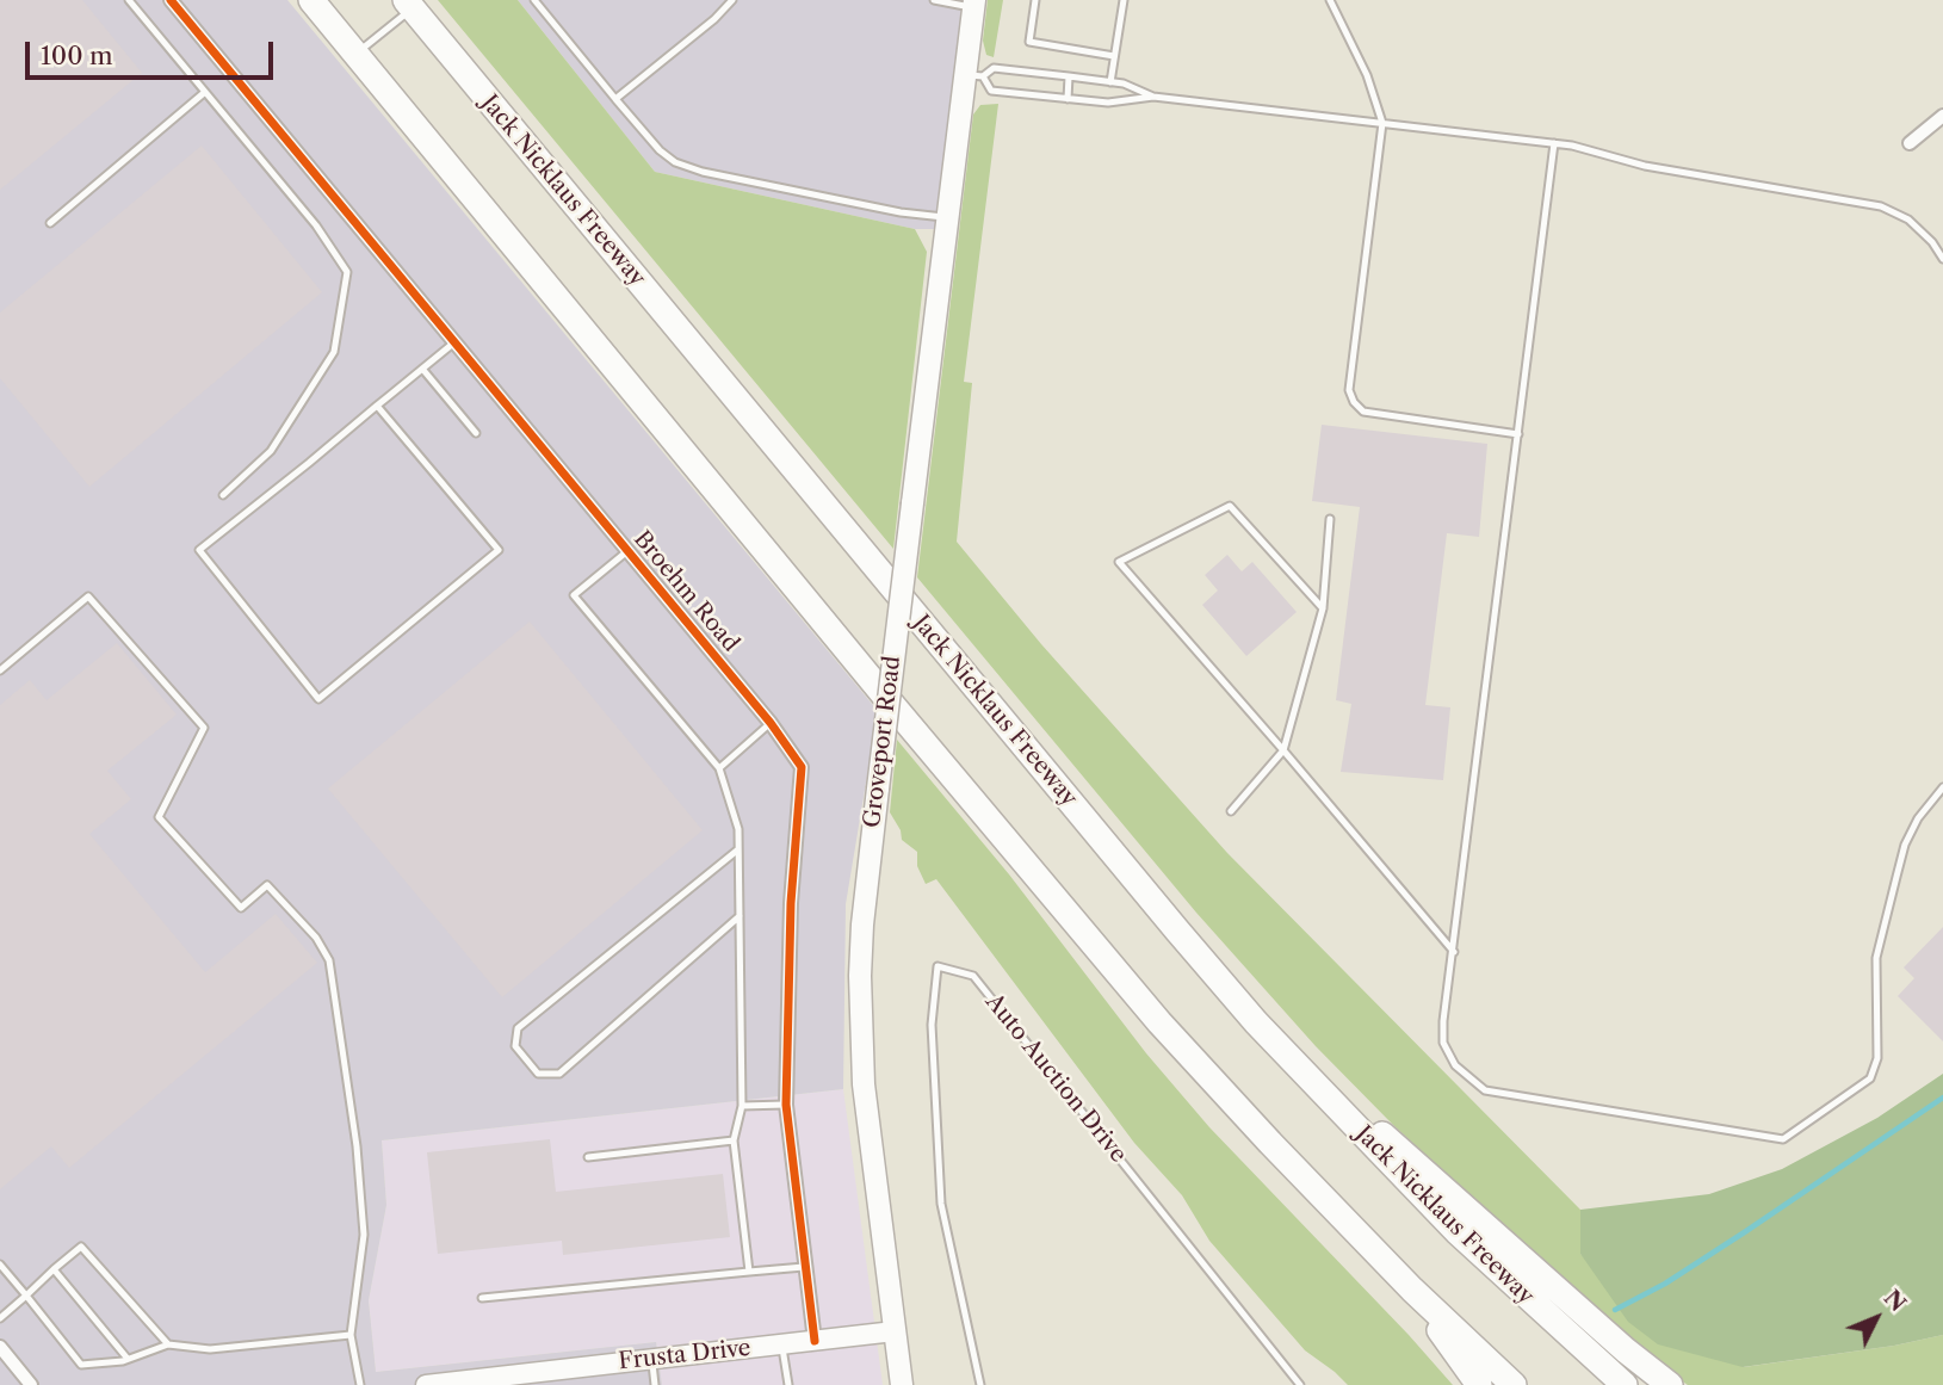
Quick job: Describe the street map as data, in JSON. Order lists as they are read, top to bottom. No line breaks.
{"streets":{"highway":["Jack Nicklaus Freeway"],"main road":["Groveport Road"],"street":["Broehm Road","Frusta Drive"],"lane":["Auto Auction Drive"]},"crossings":[["Broehm Road","Frusta Drive"],["Groveport Road","Frusta Drive"]],"scale_bar":"100 m","north":"top right"}
